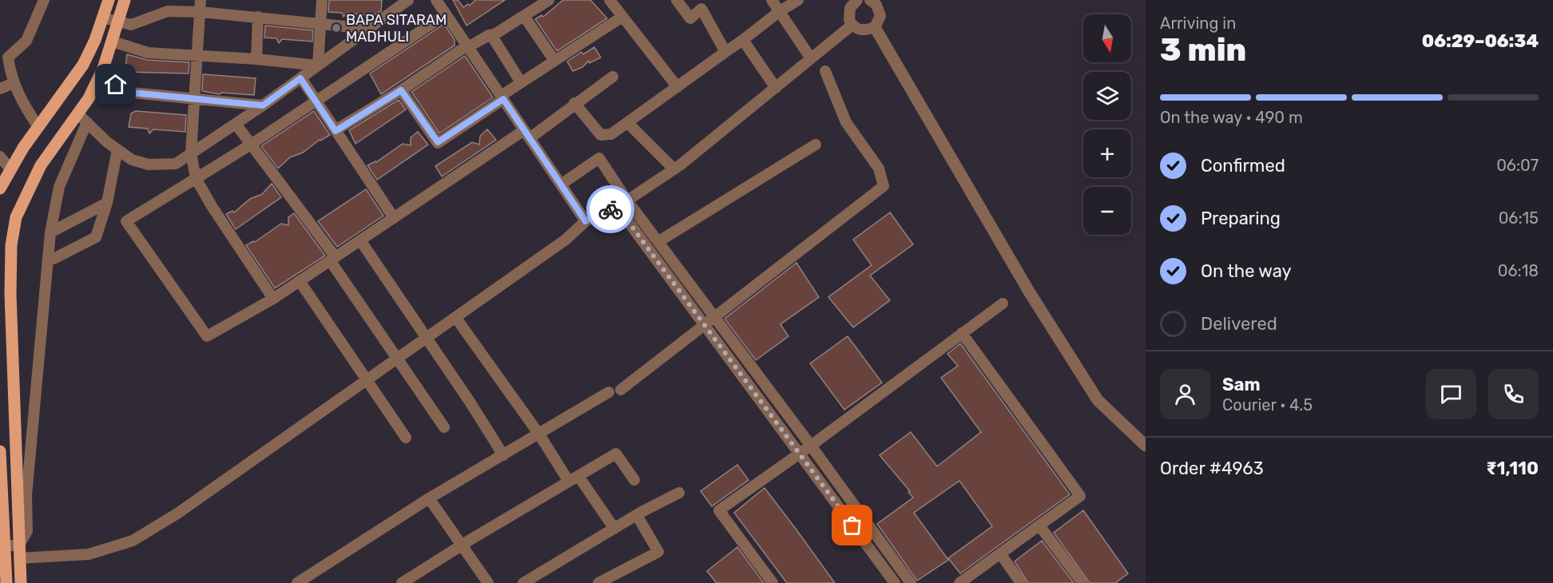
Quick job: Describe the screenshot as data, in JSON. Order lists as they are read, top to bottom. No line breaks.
{"places":["BAPA SITARAM MADHULI"],"north":"bottom","page":{"heading":["3 min","Arriving in","06:29–06:34"],"panel":["Sam","Courier · 4.5","Order #4963","₹1,110"],"map_buttons":["+","−"],"bar":"On the way · 490 m","list":[["Confirmed","06:07"],["Preparing","06:15"],["On the way","06:18"],"Delivered"]}}
